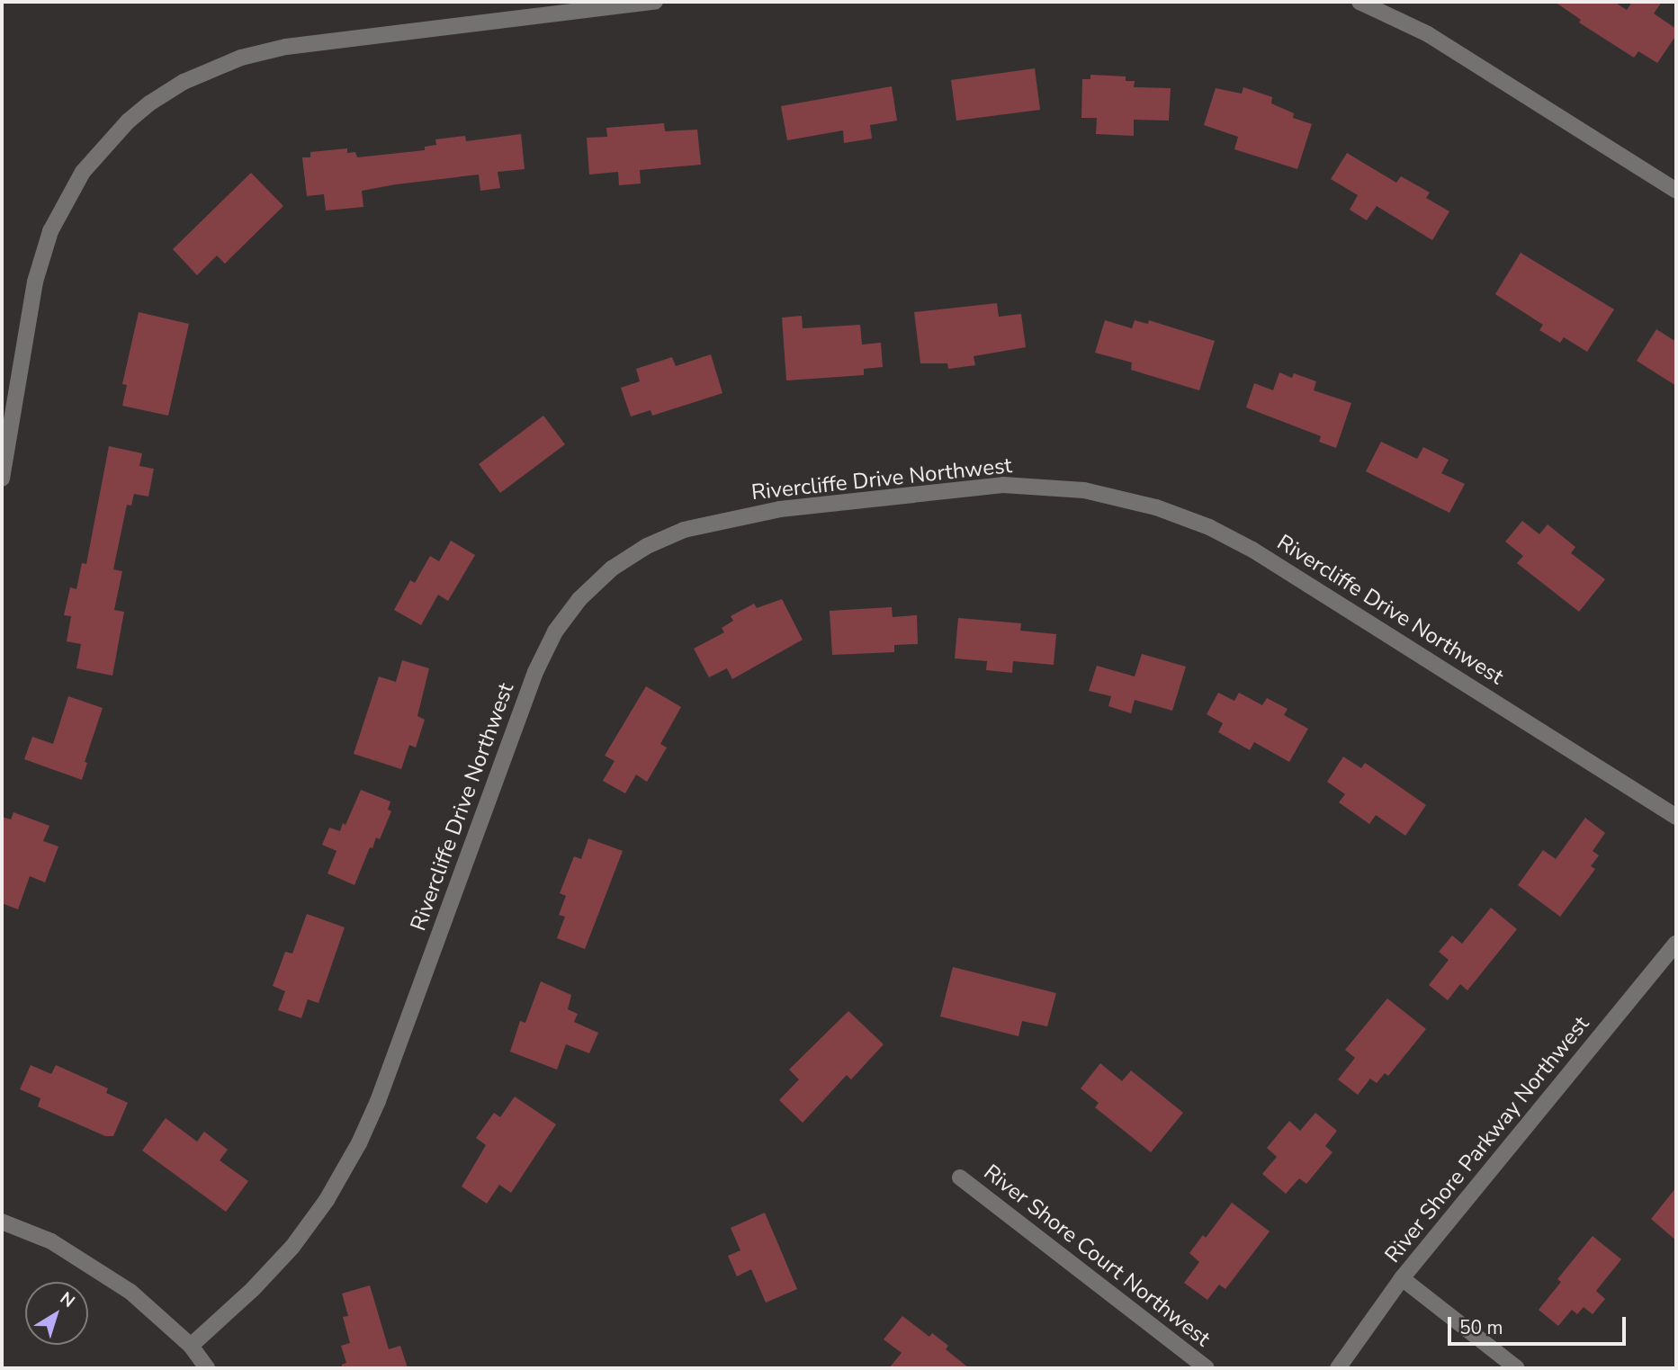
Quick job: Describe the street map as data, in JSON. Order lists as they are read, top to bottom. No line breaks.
{"streets":{"street":["Rivercliffe Drive Northwest","River Shore Parkway Northwest","River Shore Court Northwest"]},"scale_bar":"50 m","north":"top right"}
